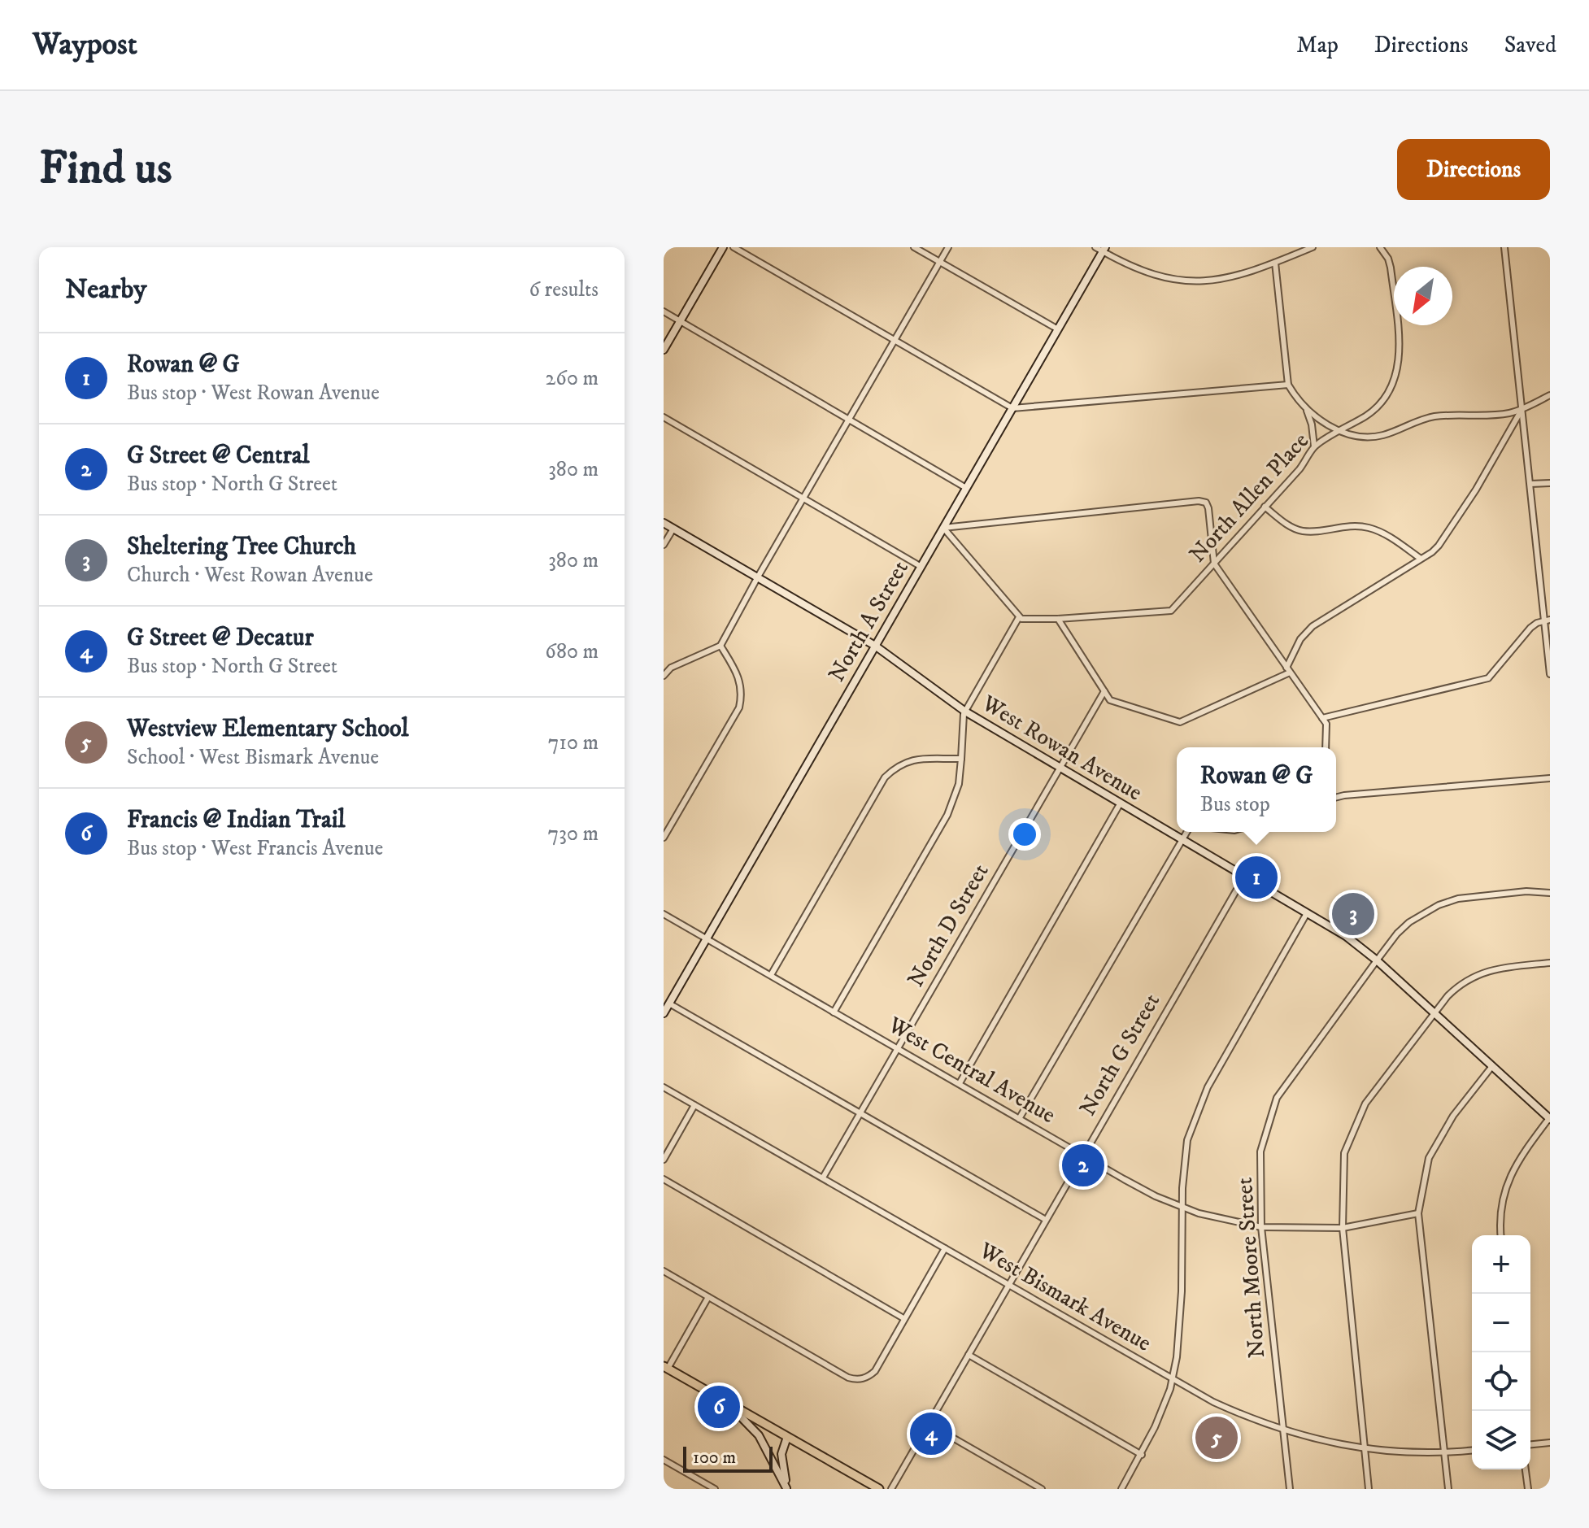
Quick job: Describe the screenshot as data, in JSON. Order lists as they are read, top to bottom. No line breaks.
{"streets":{"street":["North Allen Place","North A Street","West Rowan Avenue","North D Street","North G Street","West Central Avenue","North Moore Street","West Bismark Avenue"]},"crossings":[["North A Street","West Rowan Avenue"],["North A Street","West Central Avenue"],["West Rowan Avenue","North D Street"],["West Rowan Avenue","North G Street"],["West Rowan Avenue","North Moore Street"],["North D Street","West Central Avenue"],["North D Street","West Bismark Avenue"],["North G Street","West Central Avenue"],["North G Street","West Bismark Avenue"],["West Central Avenue","North Moore Street"],["North Moore Street","West Bismark Avenue"]],"scale_bar":"100 m","north":"bottom left","page":{"header":"Waypost","nav":["Map","Directions","Saved"],"buttons":"Directions","title":"Find us","heading":["Nearby","6 results"],"list":[{"mark":"1","name":"Rowan @ G","note":"Bus stop · West Rowan Avenue","value":"260 m"},{"mark":"2","name":"G Street @ Central","note":"Bus stop · North G Street","value":"380 m"},{"mark":"3","name":"Sheltering Tree Church","note":"Church · West Rowan Avenue","value":"380 m"},{"mark":"4","name":"G Street @ Decatur","note":"Bus stop · North G Street","value":"680 m"},{"mark":"5","name":"Westview Elementary School","note":"School · West Bismark Avenue","value":"710 m"},{"mark":"6","name":"Francis @ Indian Trail","note":"Bus stop · West Francis Avenue","value":"730 m"}],"popup":["Rowan @ G","Bus stop"],"pins":["1","3","2","6","4","5"],"map_buttons":["+","−"],"scale":"100 m"}}
